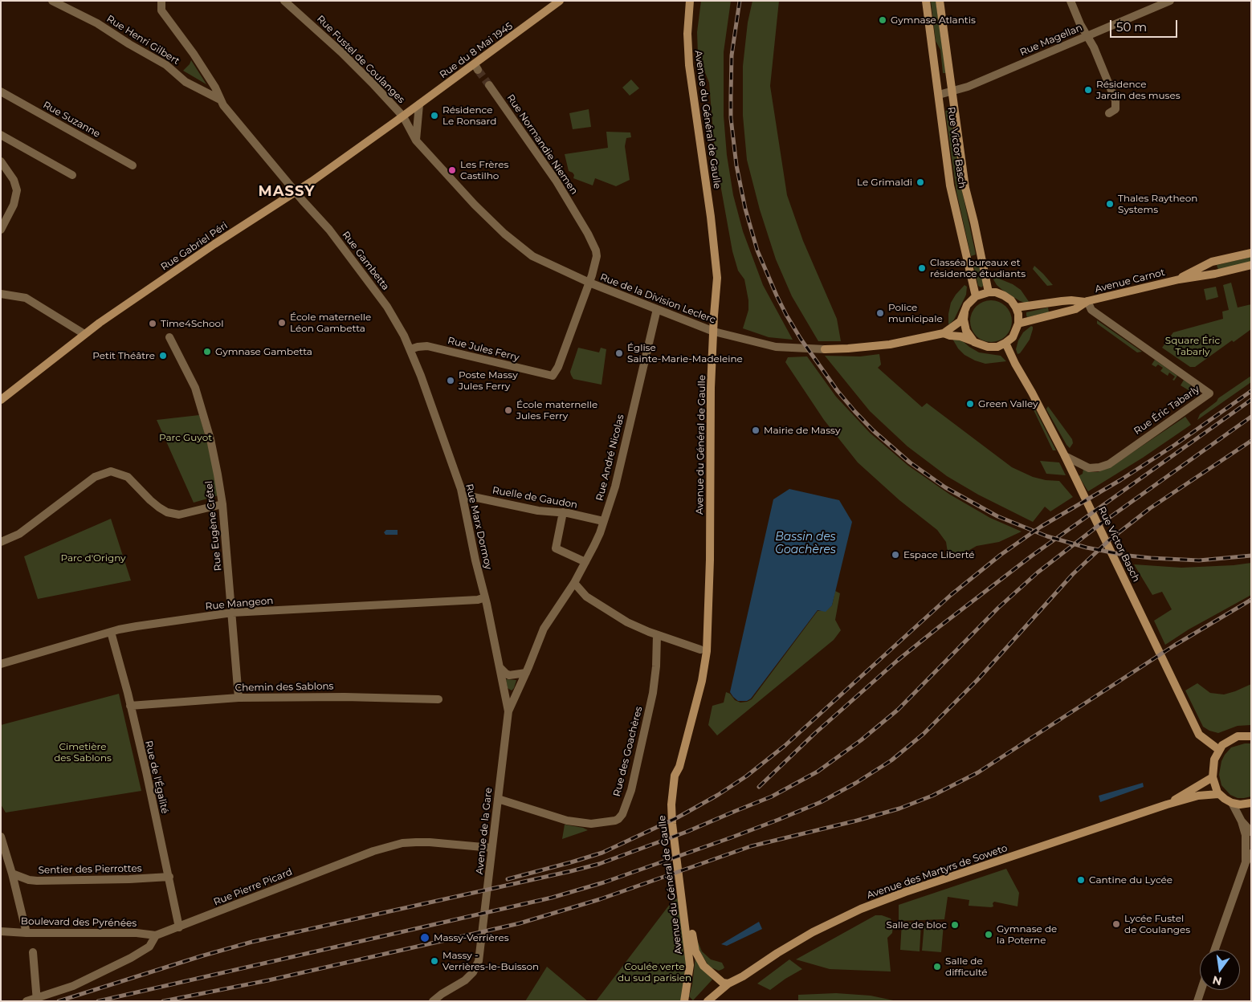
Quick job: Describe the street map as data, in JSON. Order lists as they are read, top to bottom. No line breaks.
{"streets":{"street":["Rue Henri Gilbert","Rue Magellan","Rue du 8 Mai 1945","Rue Fustel de Coulanges","Rue Suzanne","Avenue du Général de Gaulle","Rue Normandie Niemen","Rue Victor Basch","Rue Gabriel Péri","Rue Gambetta","Avenue Carnot","Rue de la Division Leclerc","Rue Jules Ferry","Rue Éric Tabarly","Rue André Nicolas","Ruelle de Gaudon","Rue Eugène Crétel","Rue Marx Dormoy","Rue Mangeon","Chemin des Sablons","Rue des Goachères","Rue de l'Égalité","Avenue de la Gare","Sentier des Pierrottes","Avenue des Martyrs de Soweto","Rue Pierre Picard","Boulevard des Pyrénées"]},"crossings":[["Rue Henri Gilbert","Rue Gambetta"],["Rue Magellan","Rue Victor Basch"],["Rue du 8 Mai 1945","Rue Fustel de Coulanges"],["Rue du 8 Mai 1945","Rue Gabriel Péri"],["Rue du 8 Mai 1945","Rue de la Division Leclerc"],["Rue Fustel de Coulanges","Rue Gabriel Péri"],["Rue Fustel de Coulanges","Rue de la Division Leclerc"],["Avenue du Général de Gaulle","Rue de la Division Leclerc"],["Avenue du Général de Gaulle","Avenue des Martyrs de Soweto"],["Rue Normandie Niemen","Rue de la Division Leclerc"],["Rue Normandie Niemen","Rue Jules Ferry"],["Rue Victor Basch","Avenue Carnot"],["Rue Victor Basch","Rue de la Division Leclerc"],["Rue Victor Basch","Rue Éric Tabarly"],["Rue Gabriel Péri","Rue Gambetta"],["Rue Gabriel Péri","Rue de la Division Leclerc"],["Rue Gambetta","Rue Jules Ferry"],["Rue Gambetta","Rue Marx Dormoy"],["Avenue Carnot","Rue de la Division Leclerc"],["Avenue Carnot","Rue Éric Tabarly"],["Rue de la Division Leclerc","Rue André Nicolas"],["Rue Jules Ferry","Rue Marx Dormoy"],["Rue André Nicolas","Ruelle de Gaudon"],["Rue André Nicolas","Rue Marx Dormoy"],["Rue André Nicolas","Avenue de la Gare"],["Ruelle de Gaudon","Rue Marx Dormoy"],["Rue Eugène Crétel","Rue Mangeon"],["Rue Eugène Crétel","Chemin des Sablons"],["Rue Marx Dormoy","Rue Mangeon"],["Rue Marx Dormoy","Avenue de la Gare"],["Rue Mangeon","Rue de l'Égalité"],["Chemin des Sablons","Rue de l'Égalité"],["Rue des Goachères","Avenue de la Gare"],["Rue de l'Égalité","Sentier des Pierrottes"],["Rue de l'Égalité","Rue Pierre Picard"],["Avenue de la Gare","Rue Pierre Picard"],["Rue Pierre Picard","Boulevard des Pyrénées"]],"districts":["MASSY"],"water":["Bassin des Goachères"],"parks":["Square Éric Tabarly","Parc Guyot","Parc d'Origny","Cimetière des Sablons","Coulée verte du sud parisien"],"places":["Gymnase Atlantis","Résidence Jardin des muses","Résidence Le Ronsard","Les Frères Castilho","Le Grimaldi","Thales Raytheon Systems","Classéa bureaux et résidence étudiants","Police municipale","École maternelle Léon Gambetta","Time4School","Gymnase Gambetta","Église Sainte-Marie-Madeleine","Petit Théâtre","Poste Massy Jules Ferry","Green Valley","École maternelle Jules Ferry","Mairie de Massy","Espace Liberté","Cantine du Lycée","Lycée Fustel de Coulanges","Salle de bloc","Gymnase de la Poterne","Massy-Verrières","Massy - Verrières-le-Buisson","Salle de difficulté"],"scale_bar":"50 m","north":"bottom"}
